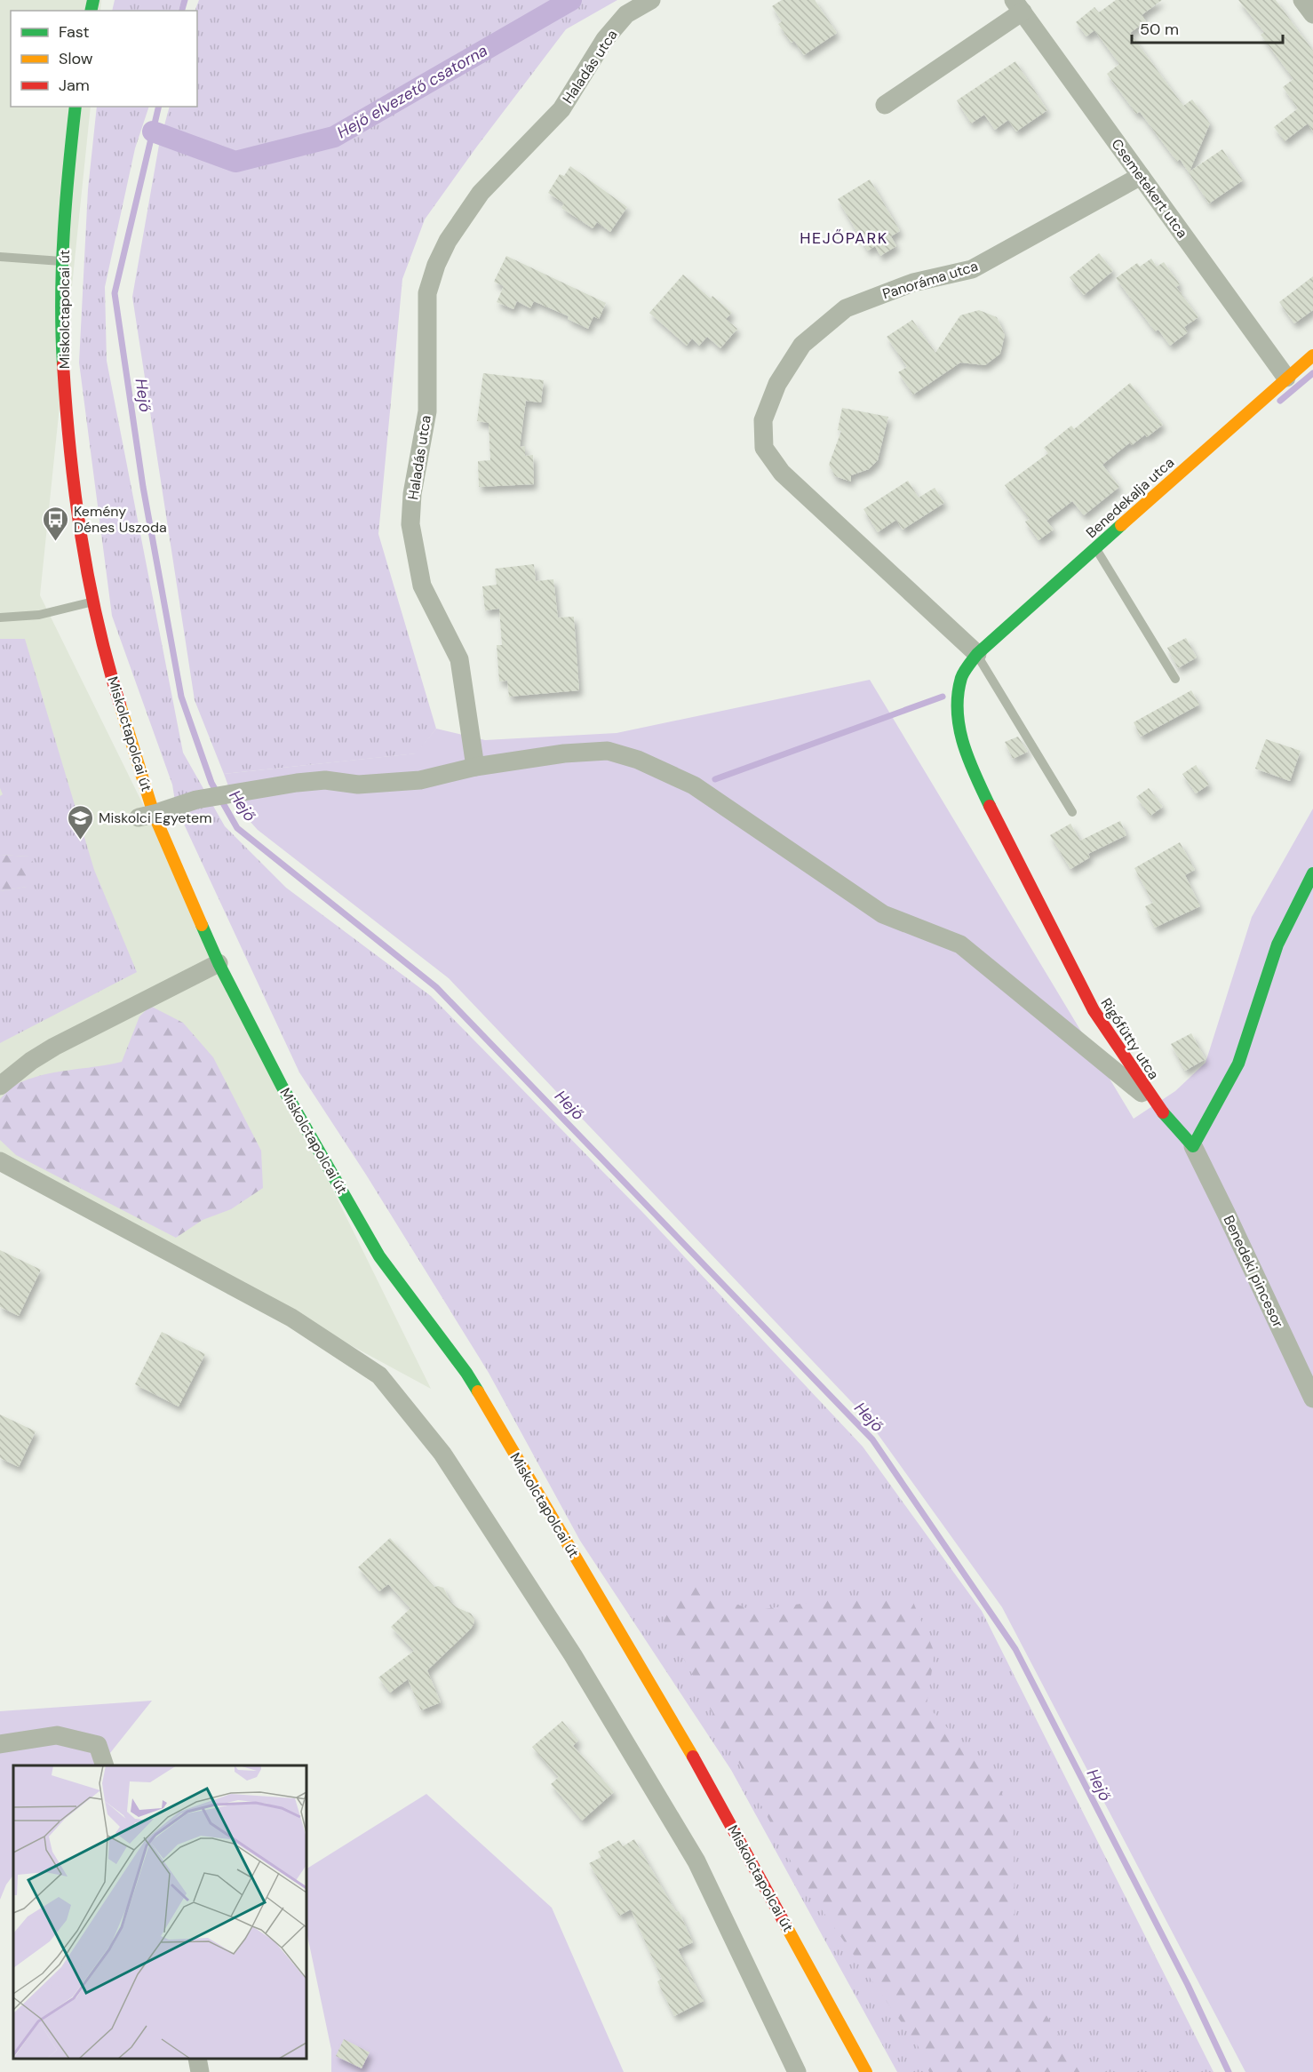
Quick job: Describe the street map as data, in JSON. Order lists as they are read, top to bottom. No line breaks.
{"streets":{"street":["Haladás utca","Csemetekert utca","Panoráma utca","Miskolctapolcai út","Benedekalja utca","Rigófütty utca","Benedeki pincesor"]},"crossings":[["Csemetekert utca","Panoráma utca"],["Csemetekert utca","Benedekalja utca"],["Panoráma utca","Benedekalja utca"],["Panoráma utca","Rigófütty utca"],["Benedekalja utca","Rigófütty utca"],["Rigófütty utca","Benedeki pincesor"]],"districts":["HEJŐPARK"],"water":["Hejő elvezető csatorna","Hejő"],"places":{"bus stop":["Kemény Dénes Uszoda"],"school or university":["Miskolci Egyetem"]},"legend":["Fast","Slow","Jam"],"scale_bar":"50 m"}
